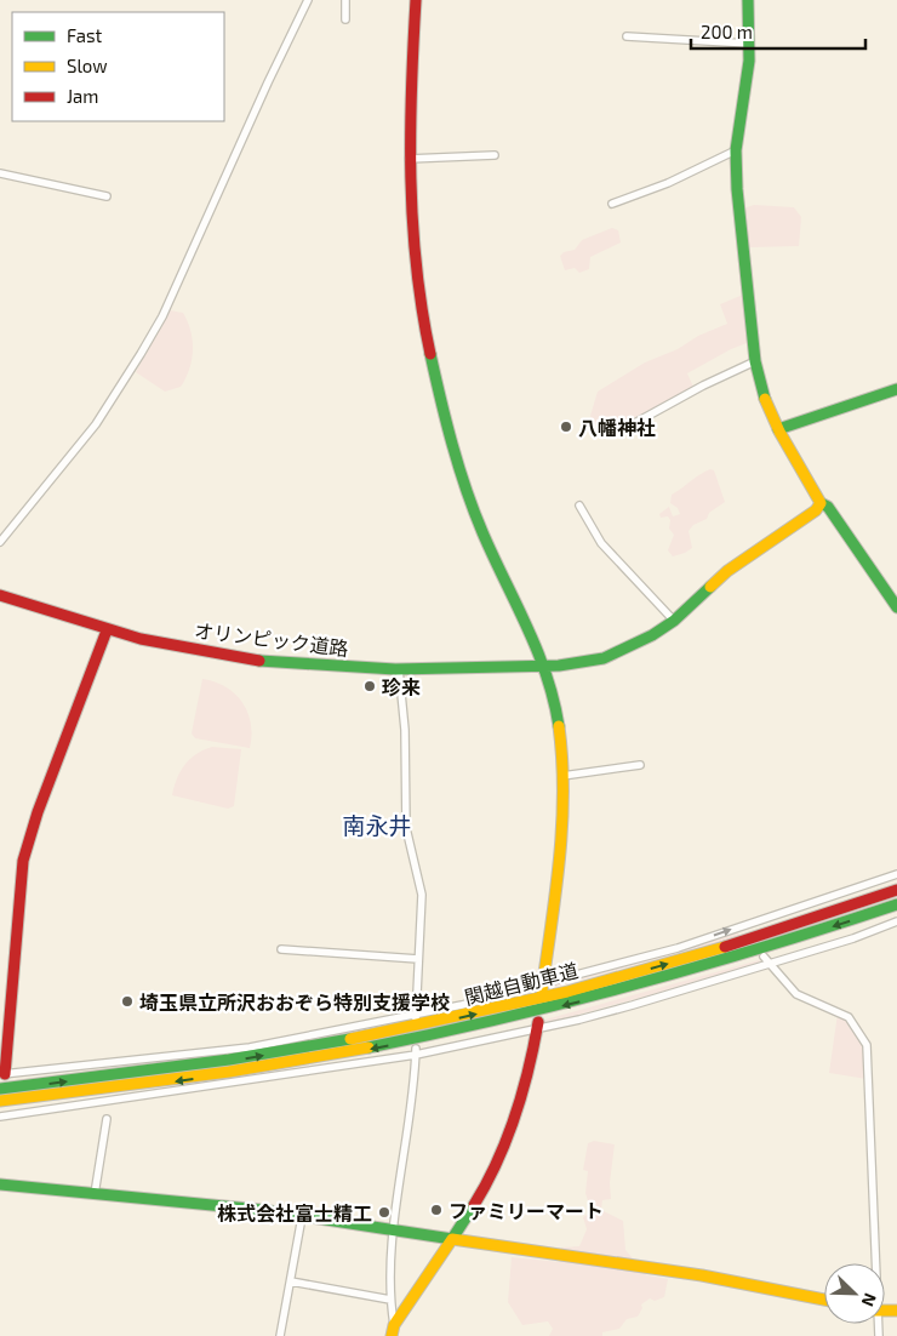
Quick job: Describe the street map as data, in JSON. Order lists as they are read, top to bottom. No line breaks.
{"streets":{"main road":["オリンピック道路","関越自動車道"]},"districts":["南永井"],"places":["八幡神社","珍来","埼玉県立所沢おおぞら特別支援学校","ファミリーマート","株式会社富士精工"],"legend":["Fast","Slow","Jam"],"scale_bar":"200 m","north":"bottom right"}
